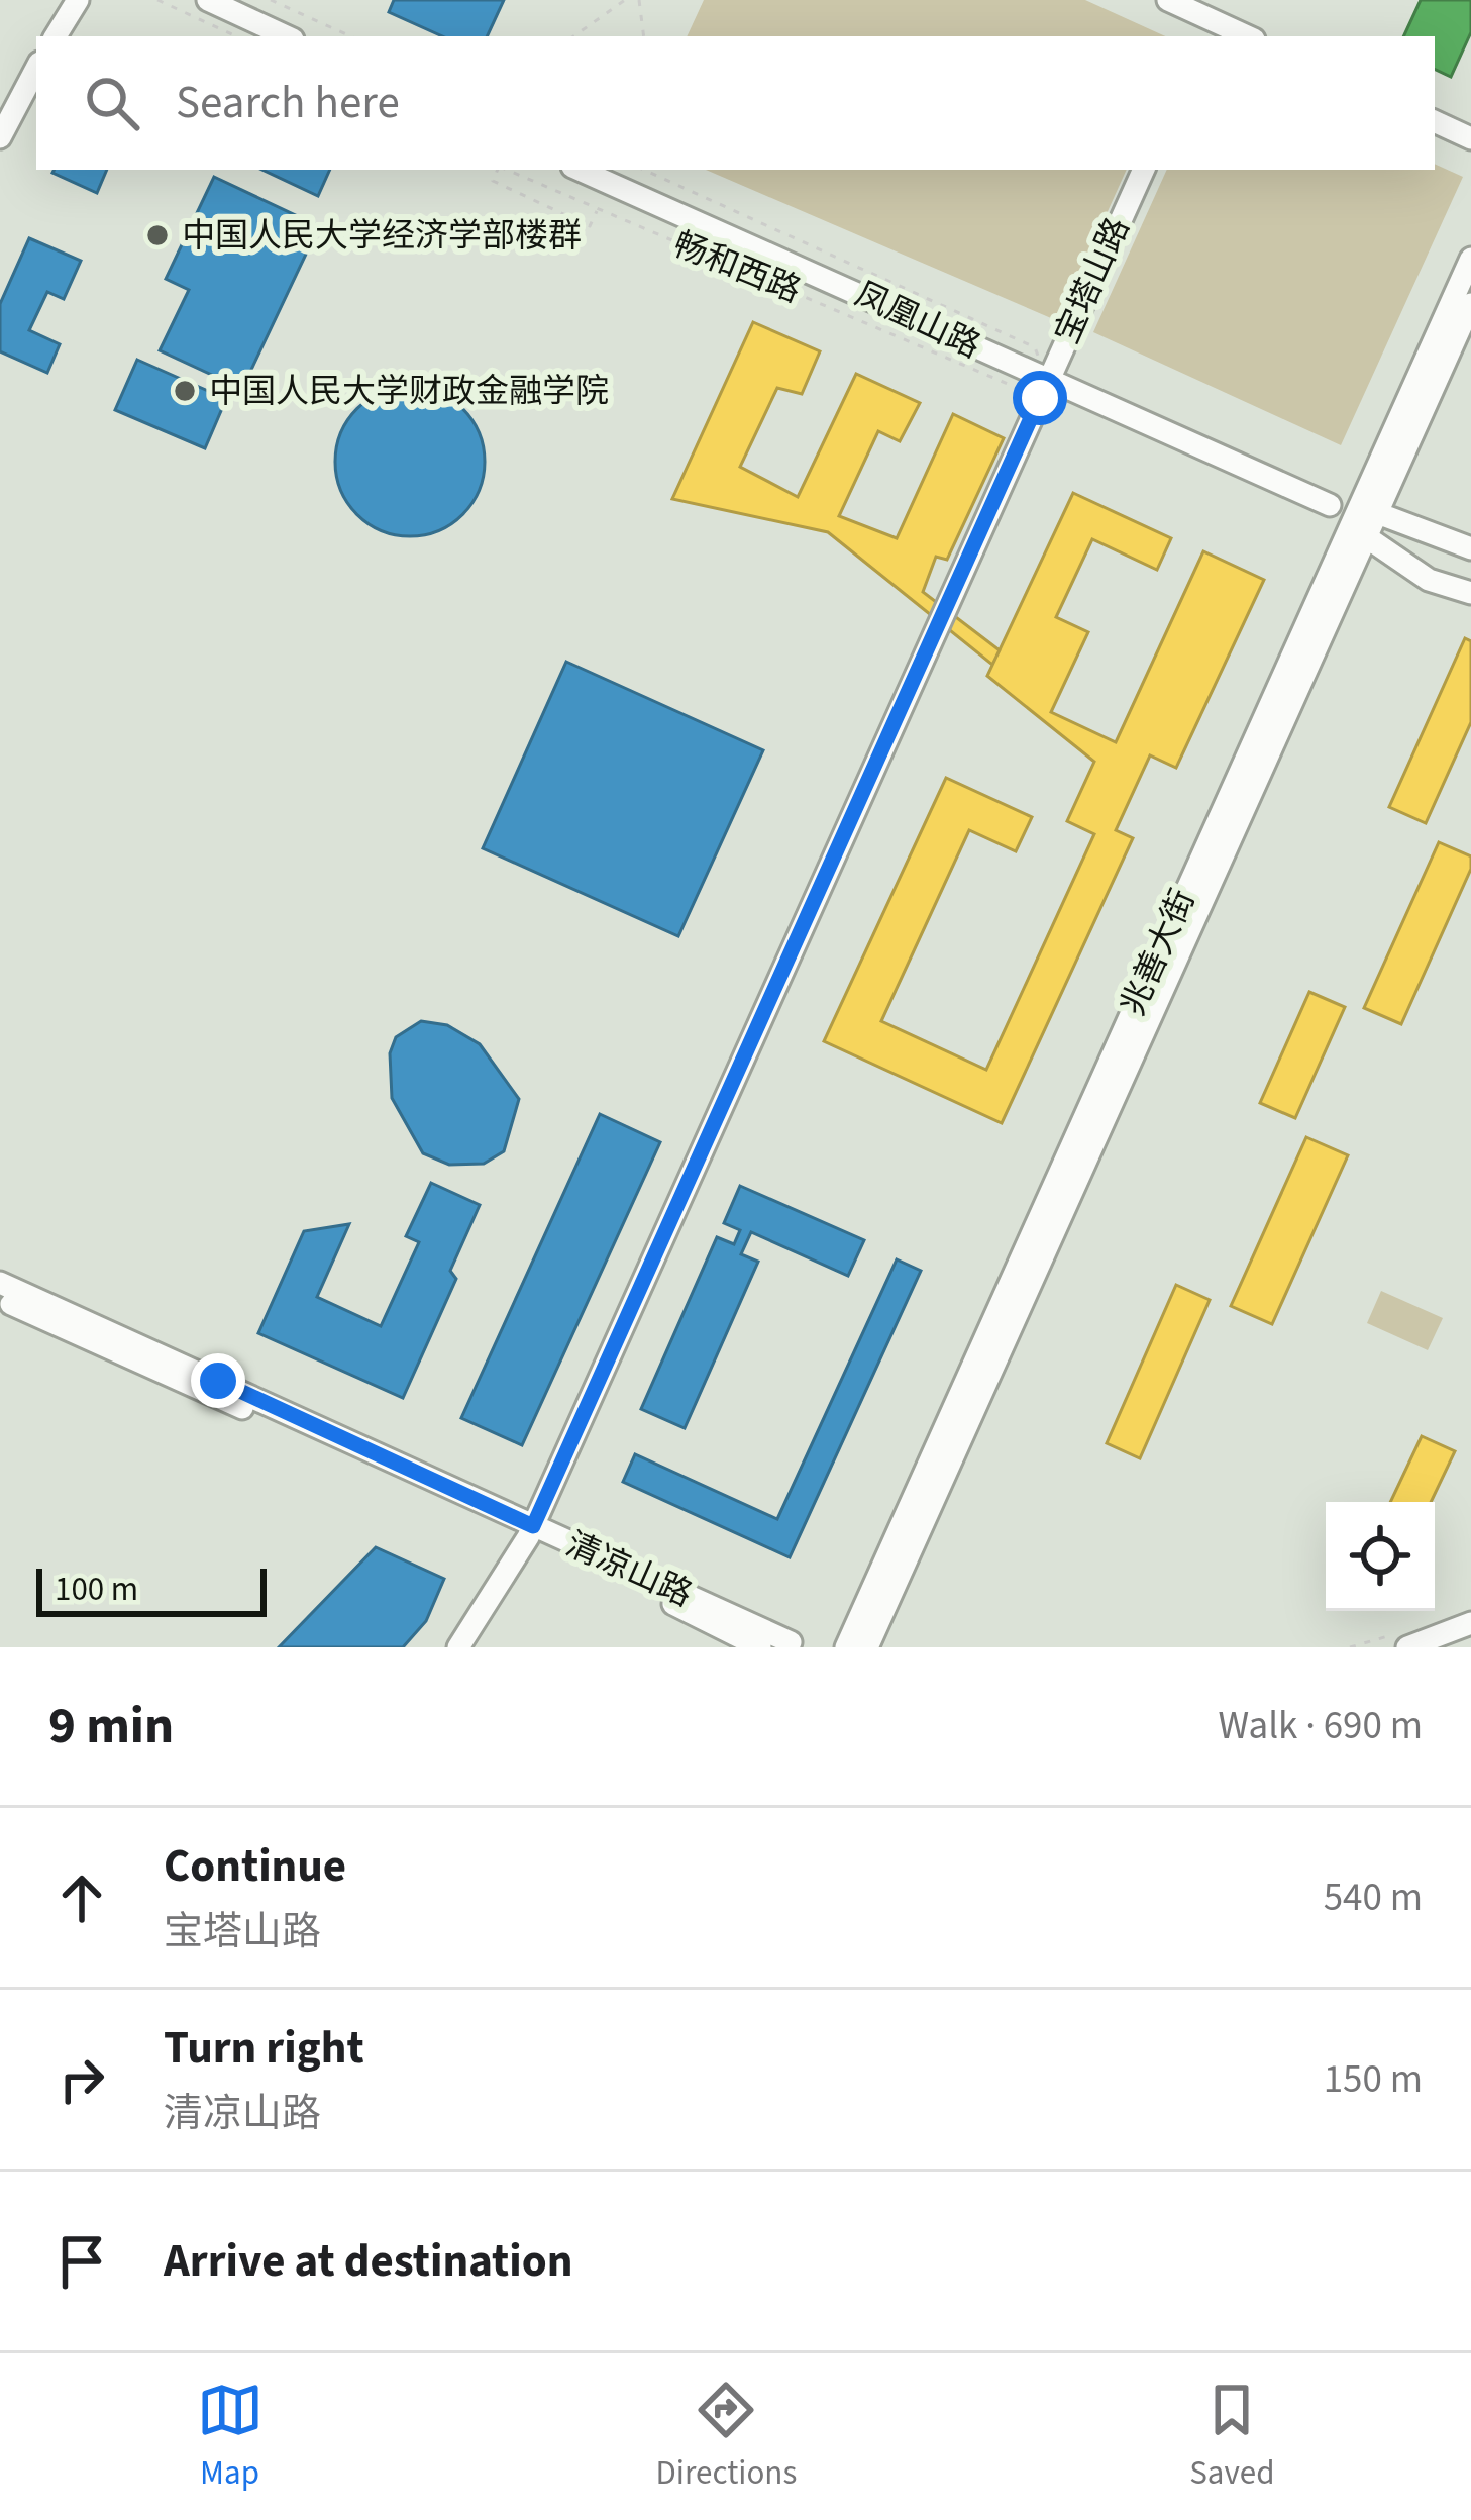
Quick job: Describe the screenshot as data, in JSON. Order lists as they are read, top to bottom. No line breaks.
{"streets":{"street":["宝塔山路","凤凰山路","兆善大街","清凉山路"],"path":["畅和西路"]},"crossings":[["畅和西路","宝塔山路"],["畅和西路","凤凰山路"],["宝塔山路","凤凰山路"],["宝塔山路","清凉山路"]],"places":["中国人民大学经济学部楼群","中国人民大学财政金融学院"],"scale_bar":"100 m","page":{"search":"Search here","scale":"100 m","heading":["9 min","Walk · 690 m"],"list":[["Continue","宝塔山路","540 m"],["Turn right","清凉山路","150 m"],"Arrive at destination"],"nav":["Map","Directions","Saved"]}}
